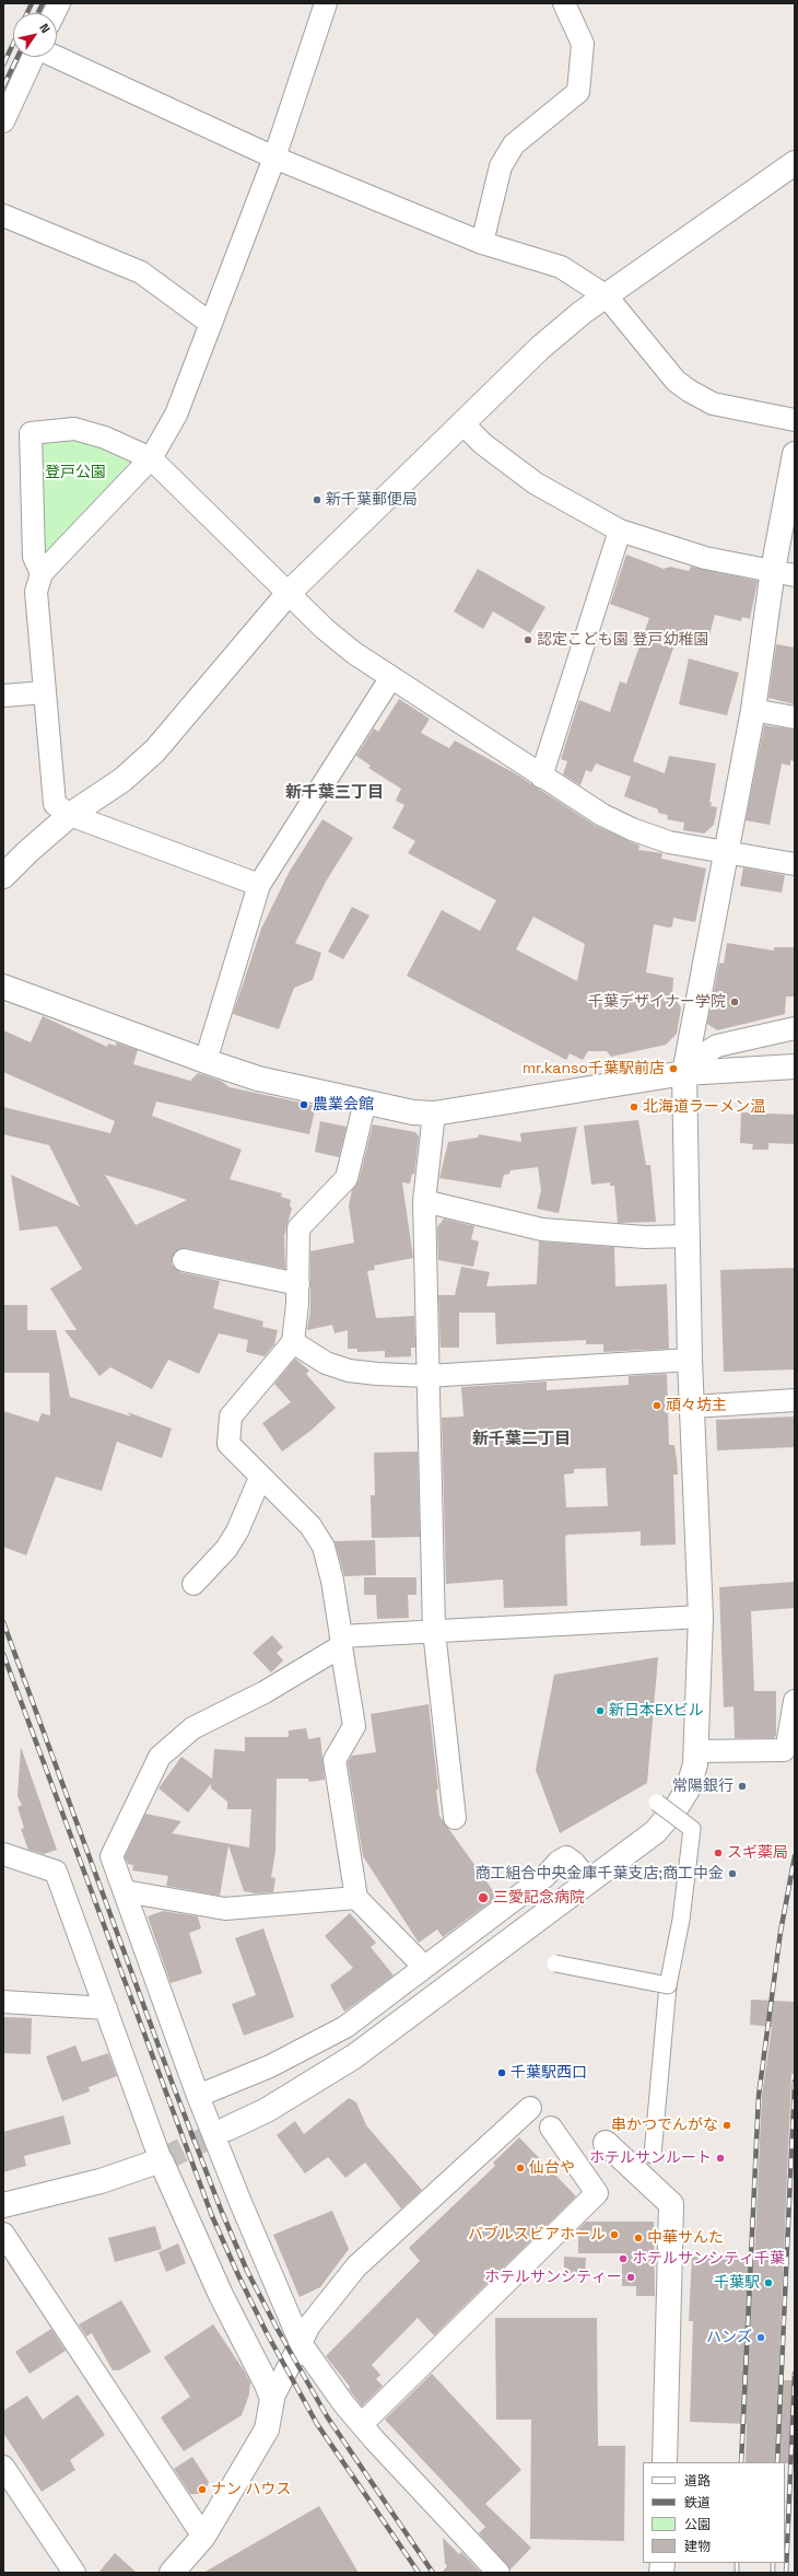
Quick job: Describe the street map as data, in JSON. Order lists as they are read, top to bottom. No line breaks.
{"districts":["新千葉三丁目","新千葉二丁目"],"parks":["登戸公園"],"places":["新千葉郵便局","認定こども園 登戸幼稚園","千葉デザイナー学院","mr.kanso千葉駅前店","農業会館","北海道ラーメン温","頑々坊主","新日本EXビル","常陽銀行","スギ薬局","商工組合中央金庫千葉支店;商工中金","三愛記念病院","千葉駅西口","串かつでんがな","ホテルサンルート","仙台や","バブルスビアホール","中華サんた","ホテルサンシティ千葉","ホテルサンシティー","千葉駅","ハンズ","ナン ハウス"],"legend":["道路","鉄道","公園","建物"],"north":"top right"}
